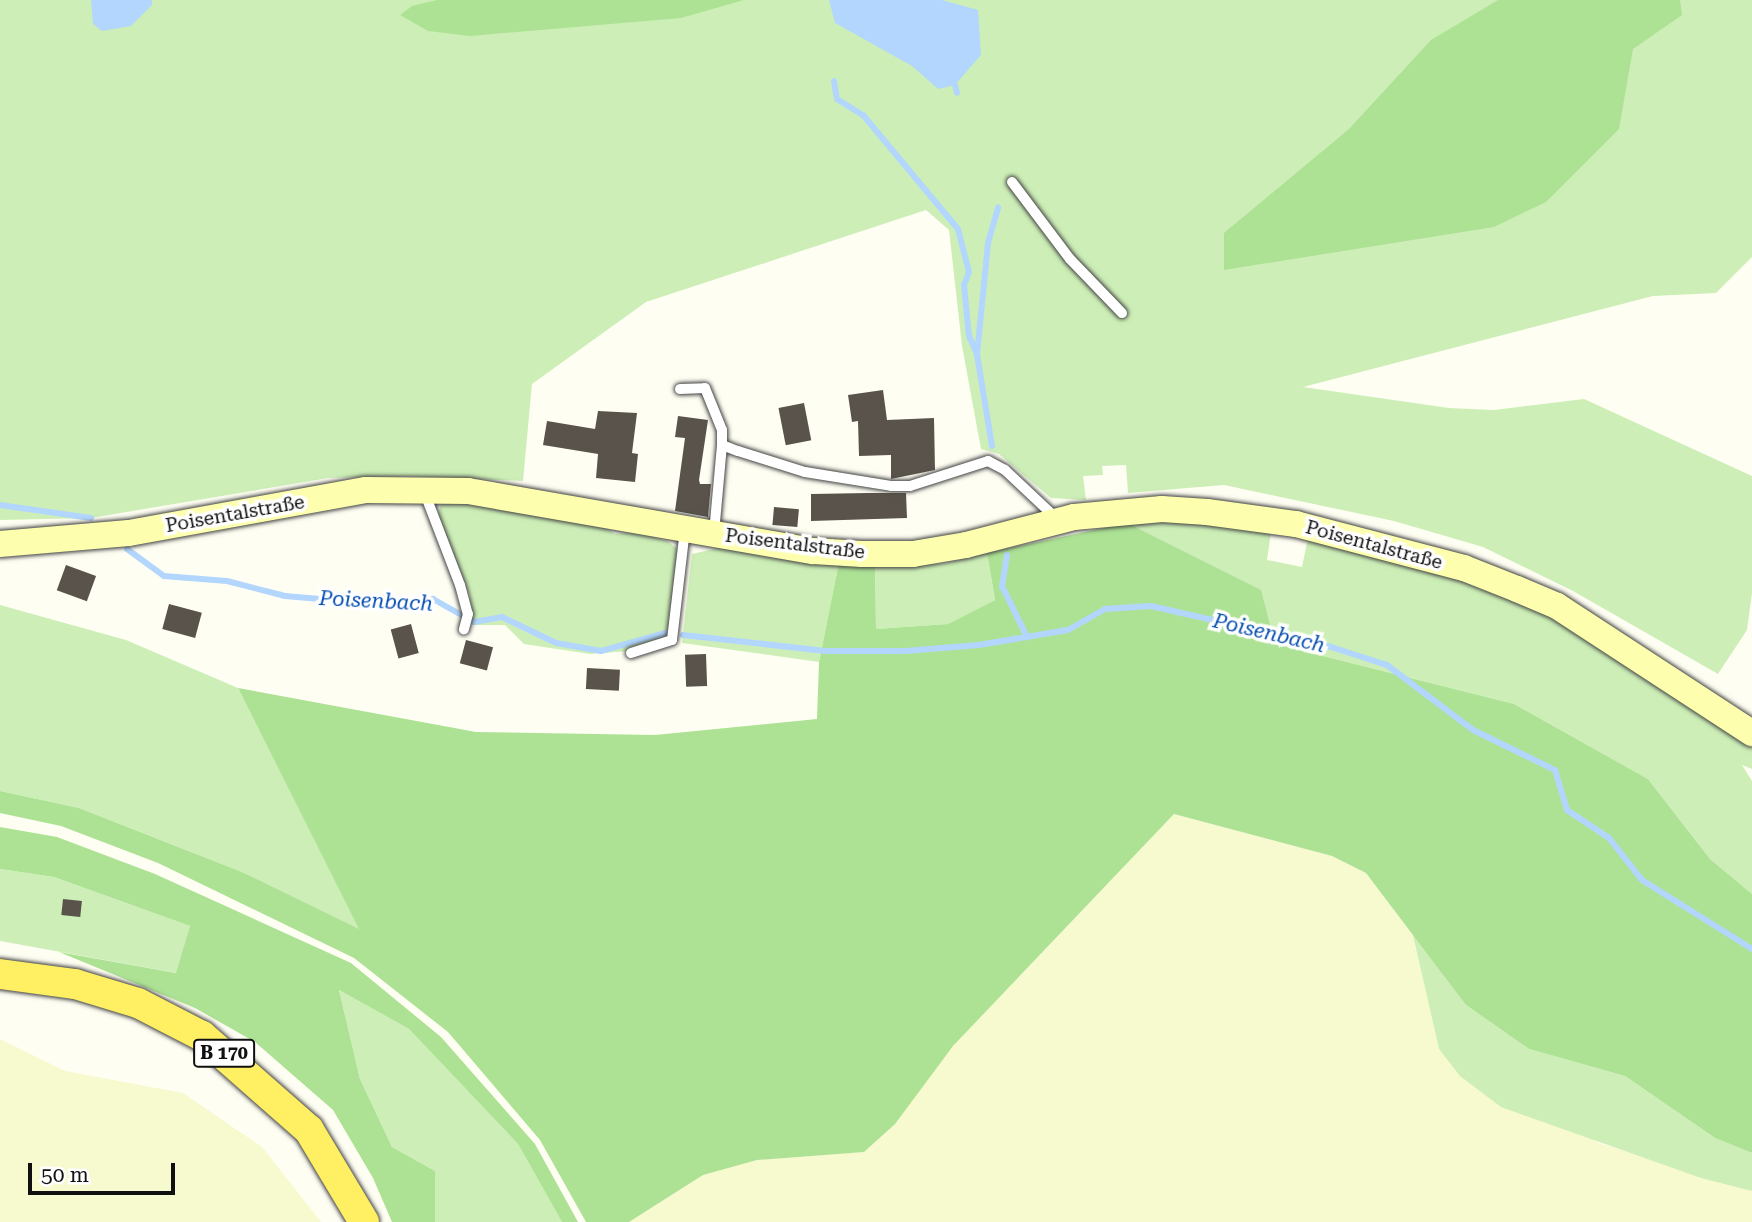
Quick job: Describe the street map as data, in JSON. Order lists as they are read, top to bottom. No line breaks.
{"streets":{"main road":["Poisentalstraße","B 170"]},"water":["Poisenbach"],"scale_bar":"50 m"}
